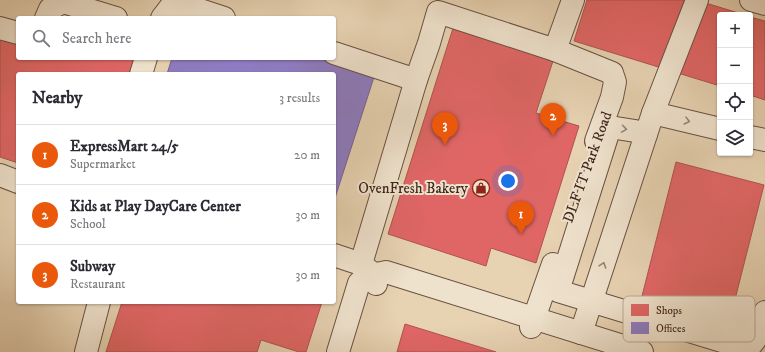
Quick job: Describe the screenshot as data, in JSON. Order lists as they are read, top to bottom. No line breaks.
{"streets":{"lane":["DLF IT Park Road"]},"places":{"shop":["OvenFresh Bakery"]},"legend":["Shops","Offices"],"page":{"map_buttons":["+","−"],"search":"Search here","heading":["Nearby","3 results"],"pins":["2","3","1"],"list":[{"mark":"1","name":"ExpressMart 24/5","note":"Supermarket","value":"20 m"},{"mark":"2","name":"Kids at Play DayCare Center","note":"School","value":"30 m"},{"mark":"3","name":"Subway","note":"Restaurant","value":"30 m"}]}}
